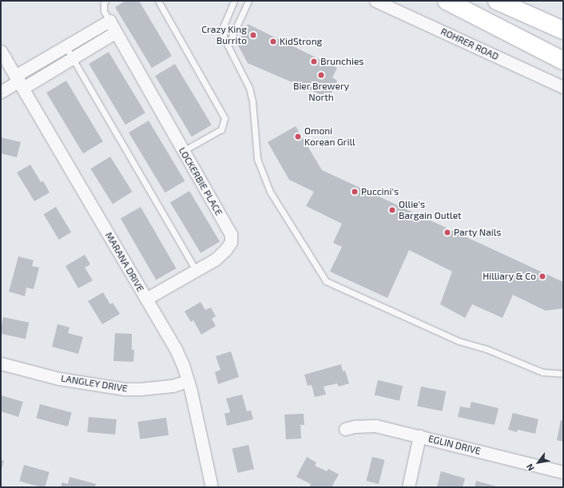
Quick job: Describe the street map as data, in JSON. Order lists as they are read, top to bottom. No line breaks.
{"streets":{"street":["ROHRER ROAD","LOCKERBIE PLACE","MARANA DRIVE","LANGLEY DRIVE","EGLIN DRIVE"]},"crossings":[["LOCKERBIE PLACE","MARANA DRIVE"],["MARANA DRIVE","LANGLEY DRIVE"]],"places":["Crazy King Burrito","KidStrong","Brunchies","Bier Brewery North","Omoni Korean Grill","Puccini's","Ollie's Bargain Outlet","Party Nails","Hilliary & Co"],"north":"bottom left"}
